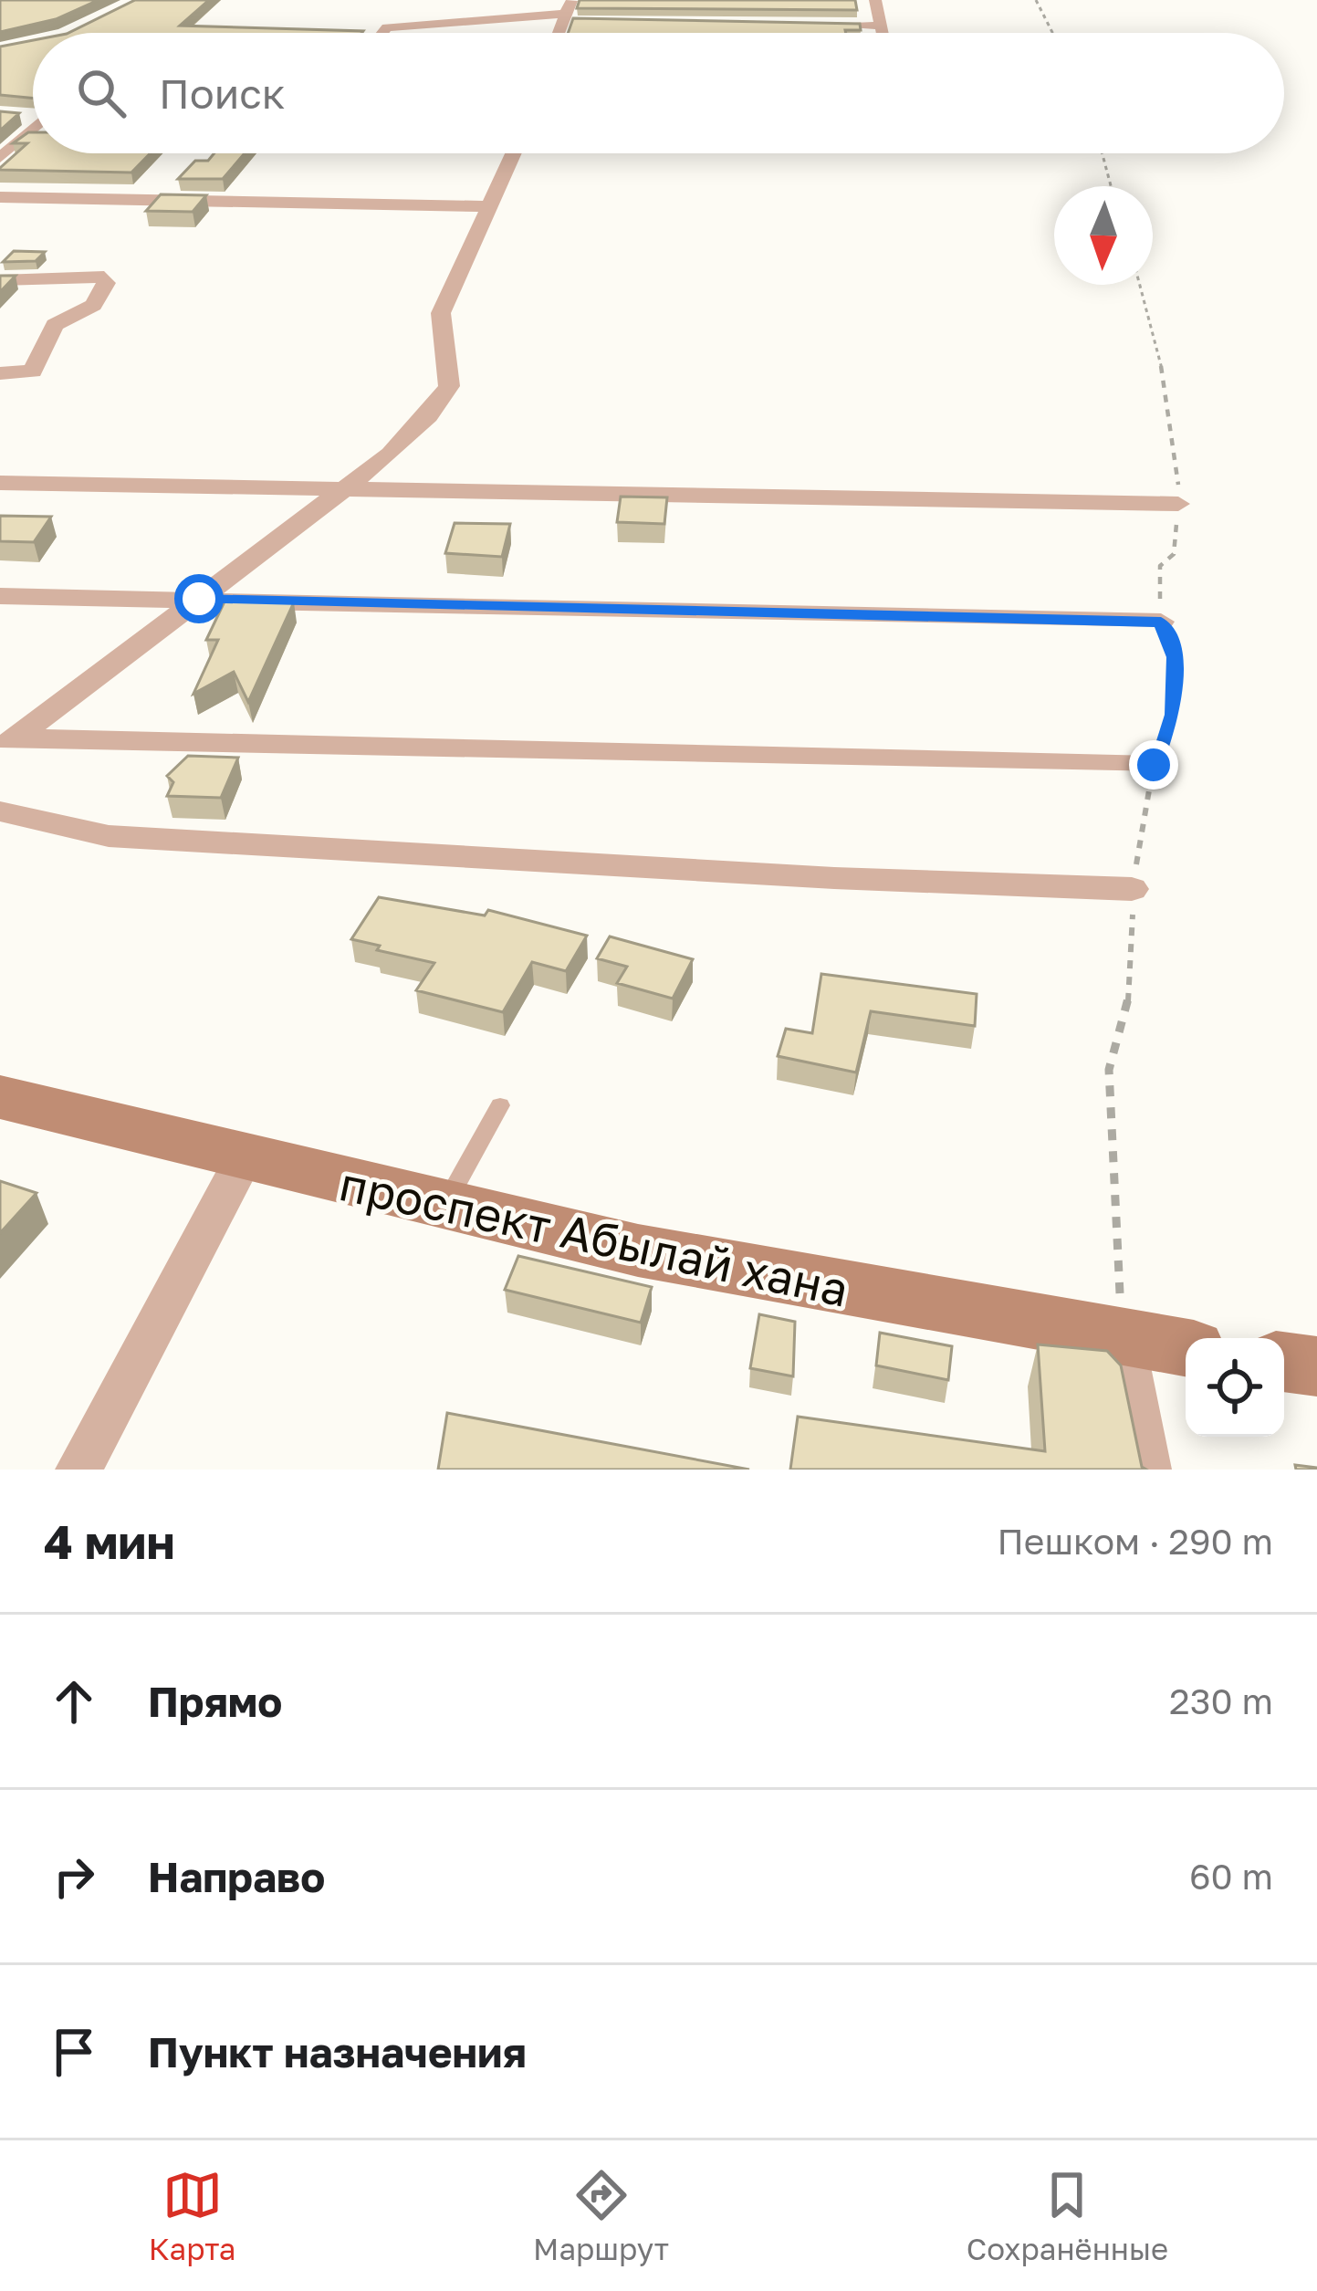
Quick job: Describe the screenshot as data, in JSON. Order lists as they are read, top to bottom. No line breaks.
{"streets":{"main road":["проспект Абылай хана"]},"north":"bottom","page":{"search":"Поиск","heading":["4 мин","Пешком · 290 m"],"list":[["Прямо","230 m"],["Направо","60 m"],"Пункт назначения"],"nav":["Карта","Маршрут","Сохранённые"]}}
